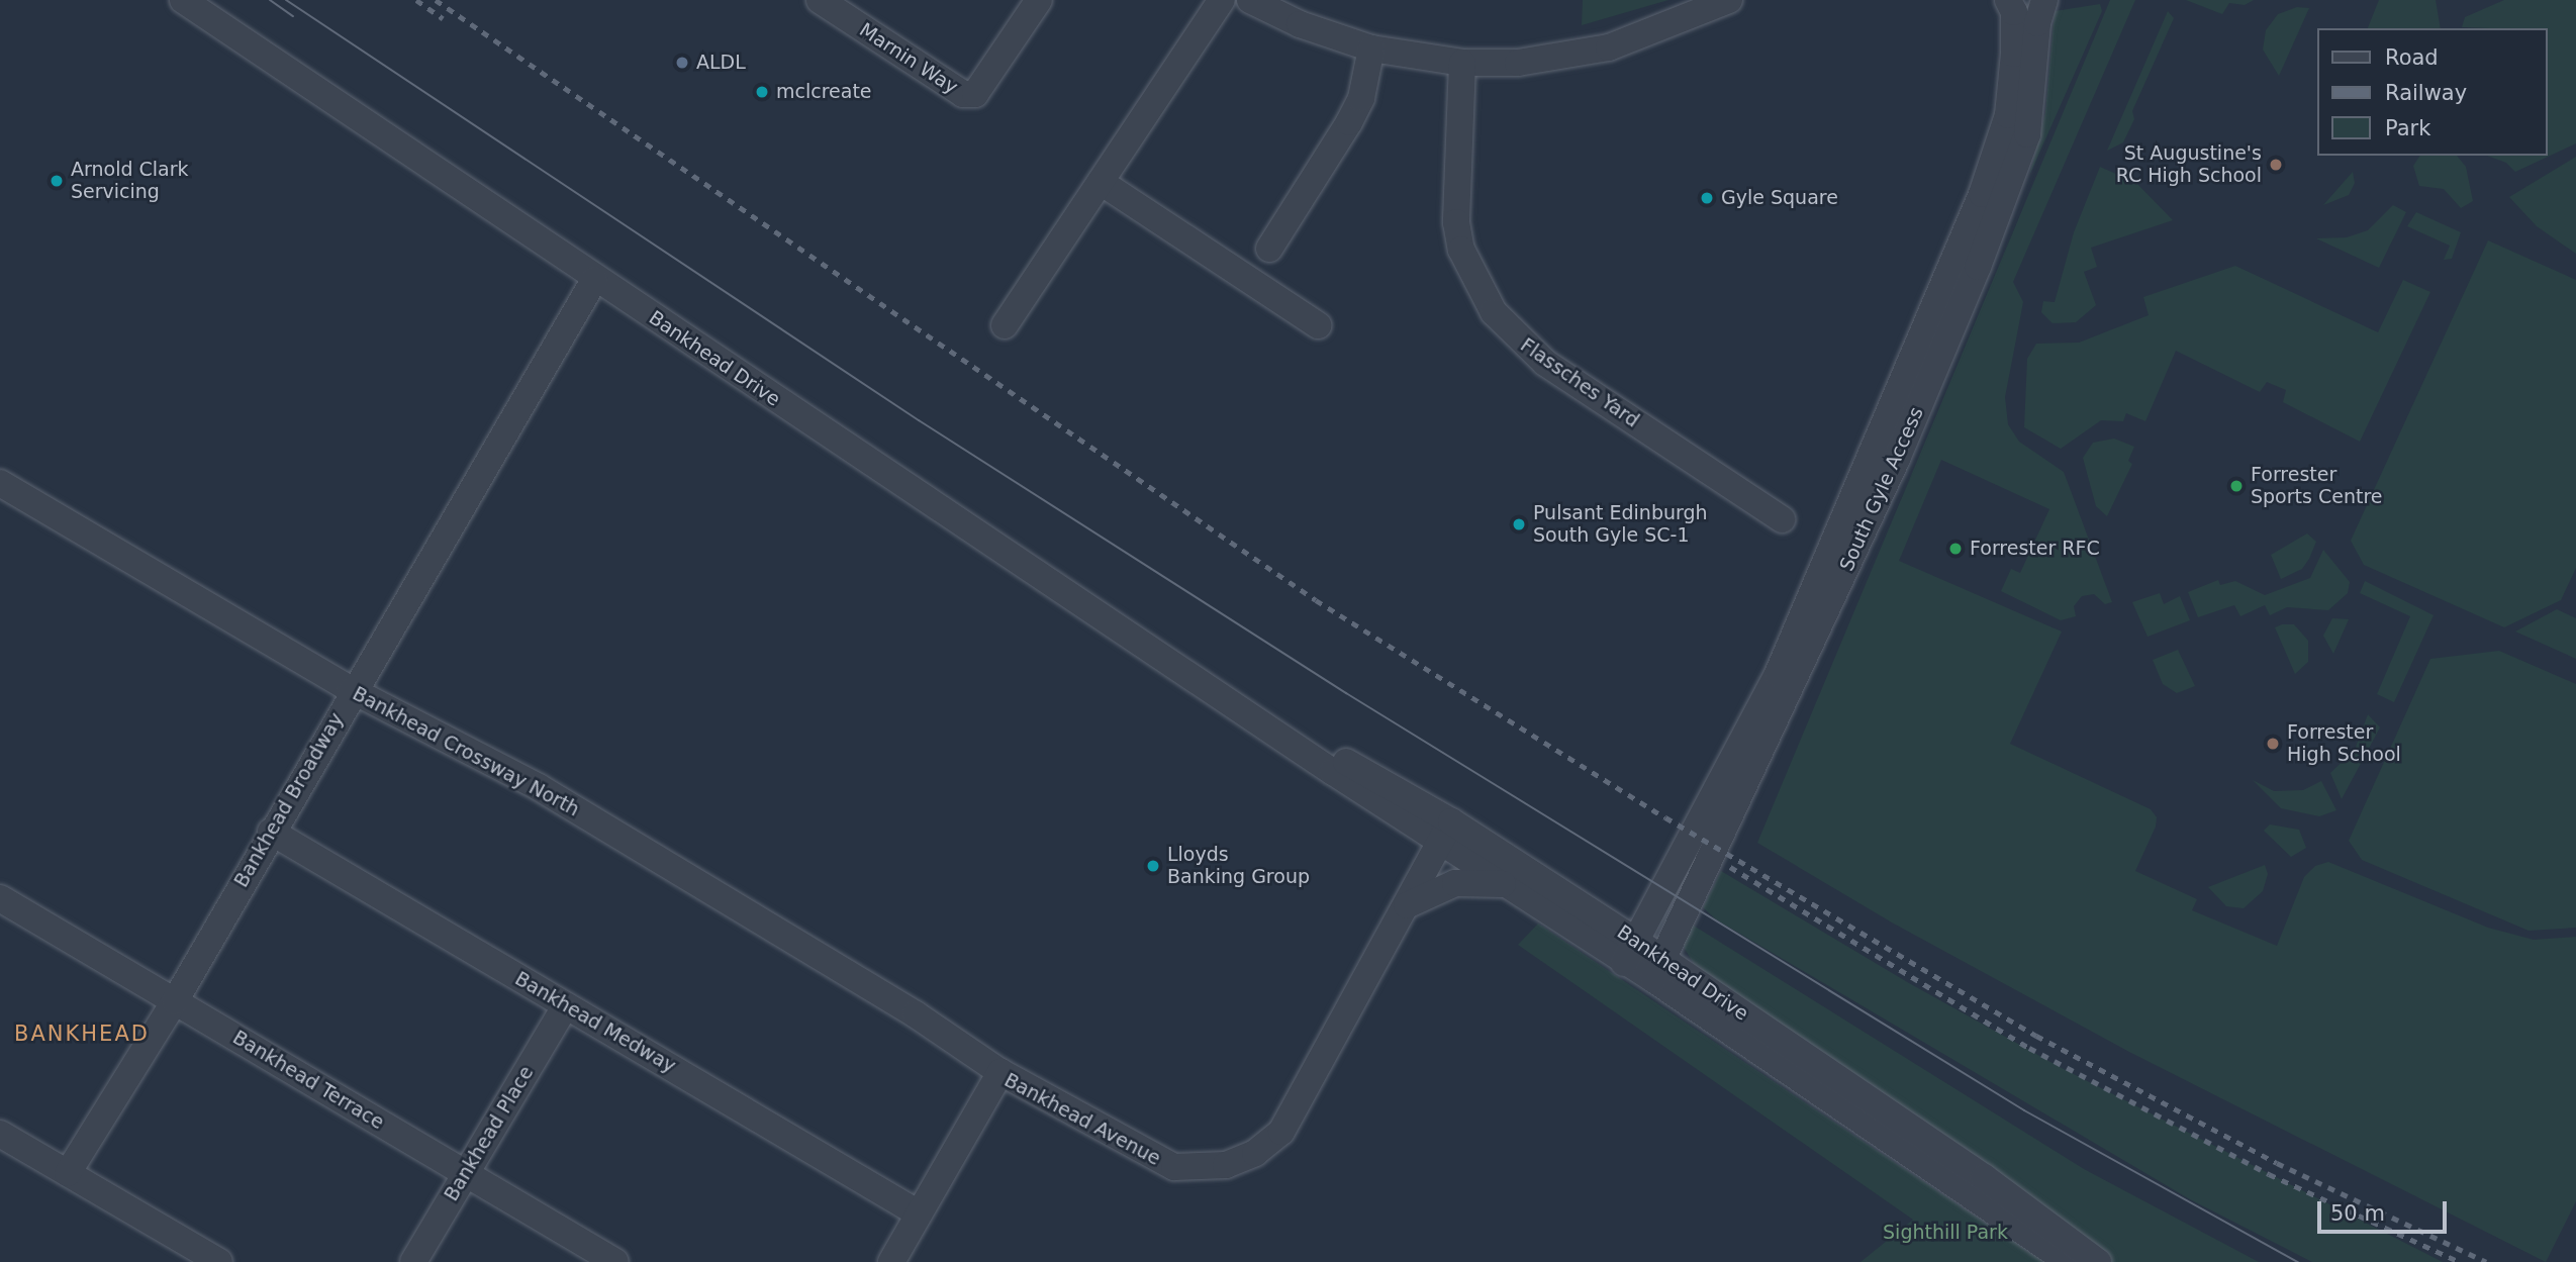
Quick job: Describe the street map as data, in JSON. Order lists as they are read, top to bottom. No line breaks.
{"streets":{"street":["Marnin Way","Bankhead Drive","Flassches Yard","South Gyle Access","Bankhead Crossway North","Bankhead Broadway","Bankhead Medway","Bankhead Terrace","Bankhead Avenue","Bankhead Place"]},"crossings":[["Bankhead Drive","South Gyle Access"],["Bankhead Drive","Bankhead Broadway"],["Bankhead Drive","Bankhead Avenue"],["Bankhead Crossway North","Bankhead Broadway"],["Bankhead Crossway North","Bankhead Avenue"],["Bankhead Broadway","Bankhead Medway"],["Bankhead Broadway","Bankhead Terrace"],["Bankhead Medway","Bankhead Avenue"],["Bankhead Medway","Bankhead Place"],["Bankhead Terrace","Bankhead Place"]],"districts":["BANKHEAD"],"parks":["Sighthill Park"],"places":["ALDL","mclcreate","St Augustine's RC High School","Arnold Clark Servicing","Gyle Square","Forrester Sports Centre","Pulsant Edinburgh South Gyle SC-1","Forrester RFC","Forrester High School","Lloyds Banking Group"],"legend":["Road","Railway","Park"],"scale_bar":"50 m"}
